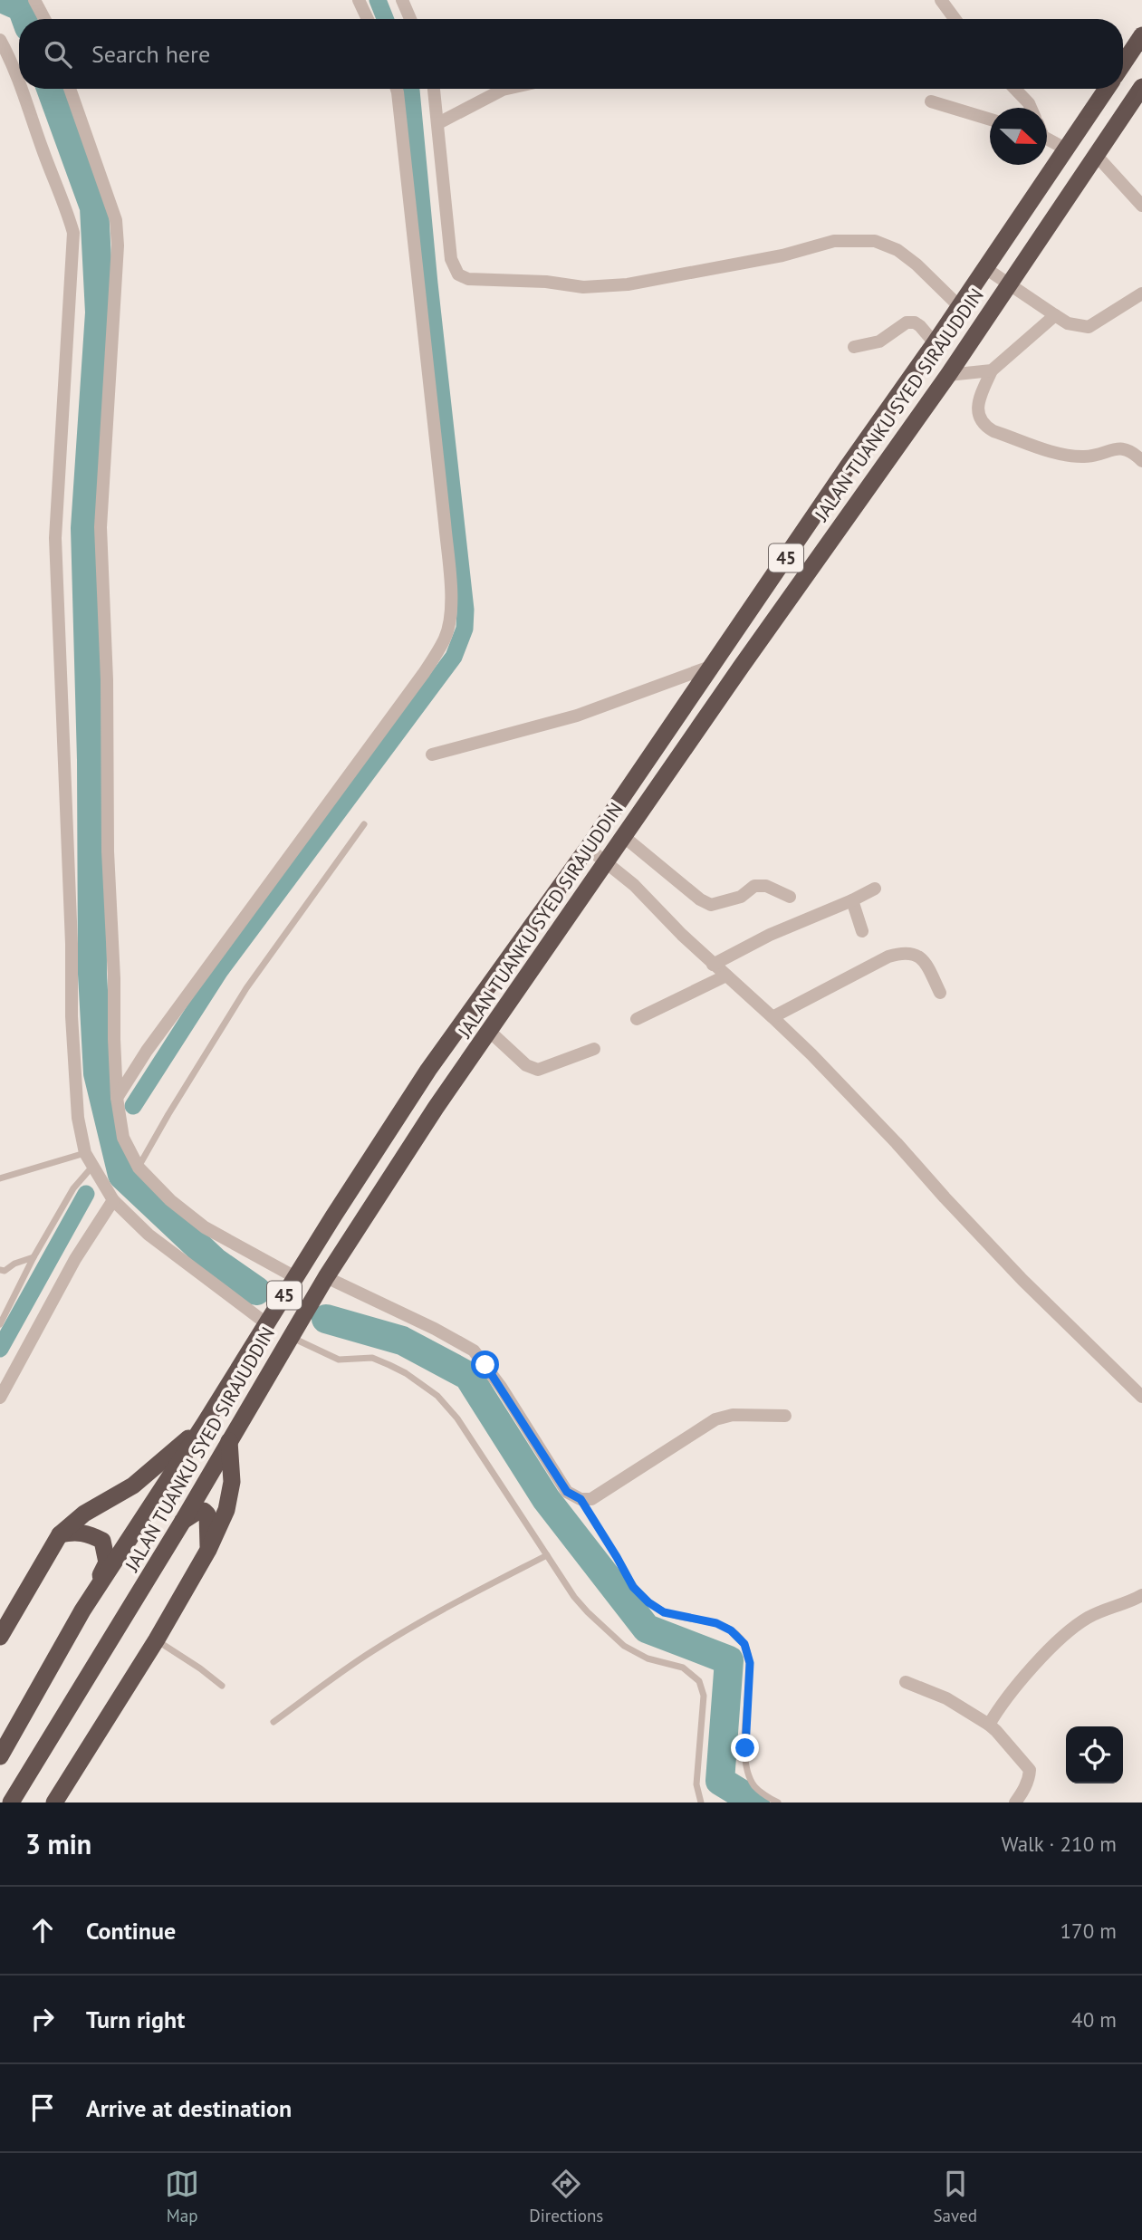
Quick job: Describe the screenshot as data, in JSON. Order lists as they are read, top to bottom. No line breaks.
{"streets":{"highway":["JALAN TUANKU SYED SIRAJUDDIN","45"]},"north":"right","page":{"search":"Search here","heading":["3 min","Walk · 210 m"],"list":[["Continue","170 m"],["Turn right","40 m"],"Arrive at destination"],"nav":["Map","Directions","Saved"]}}
